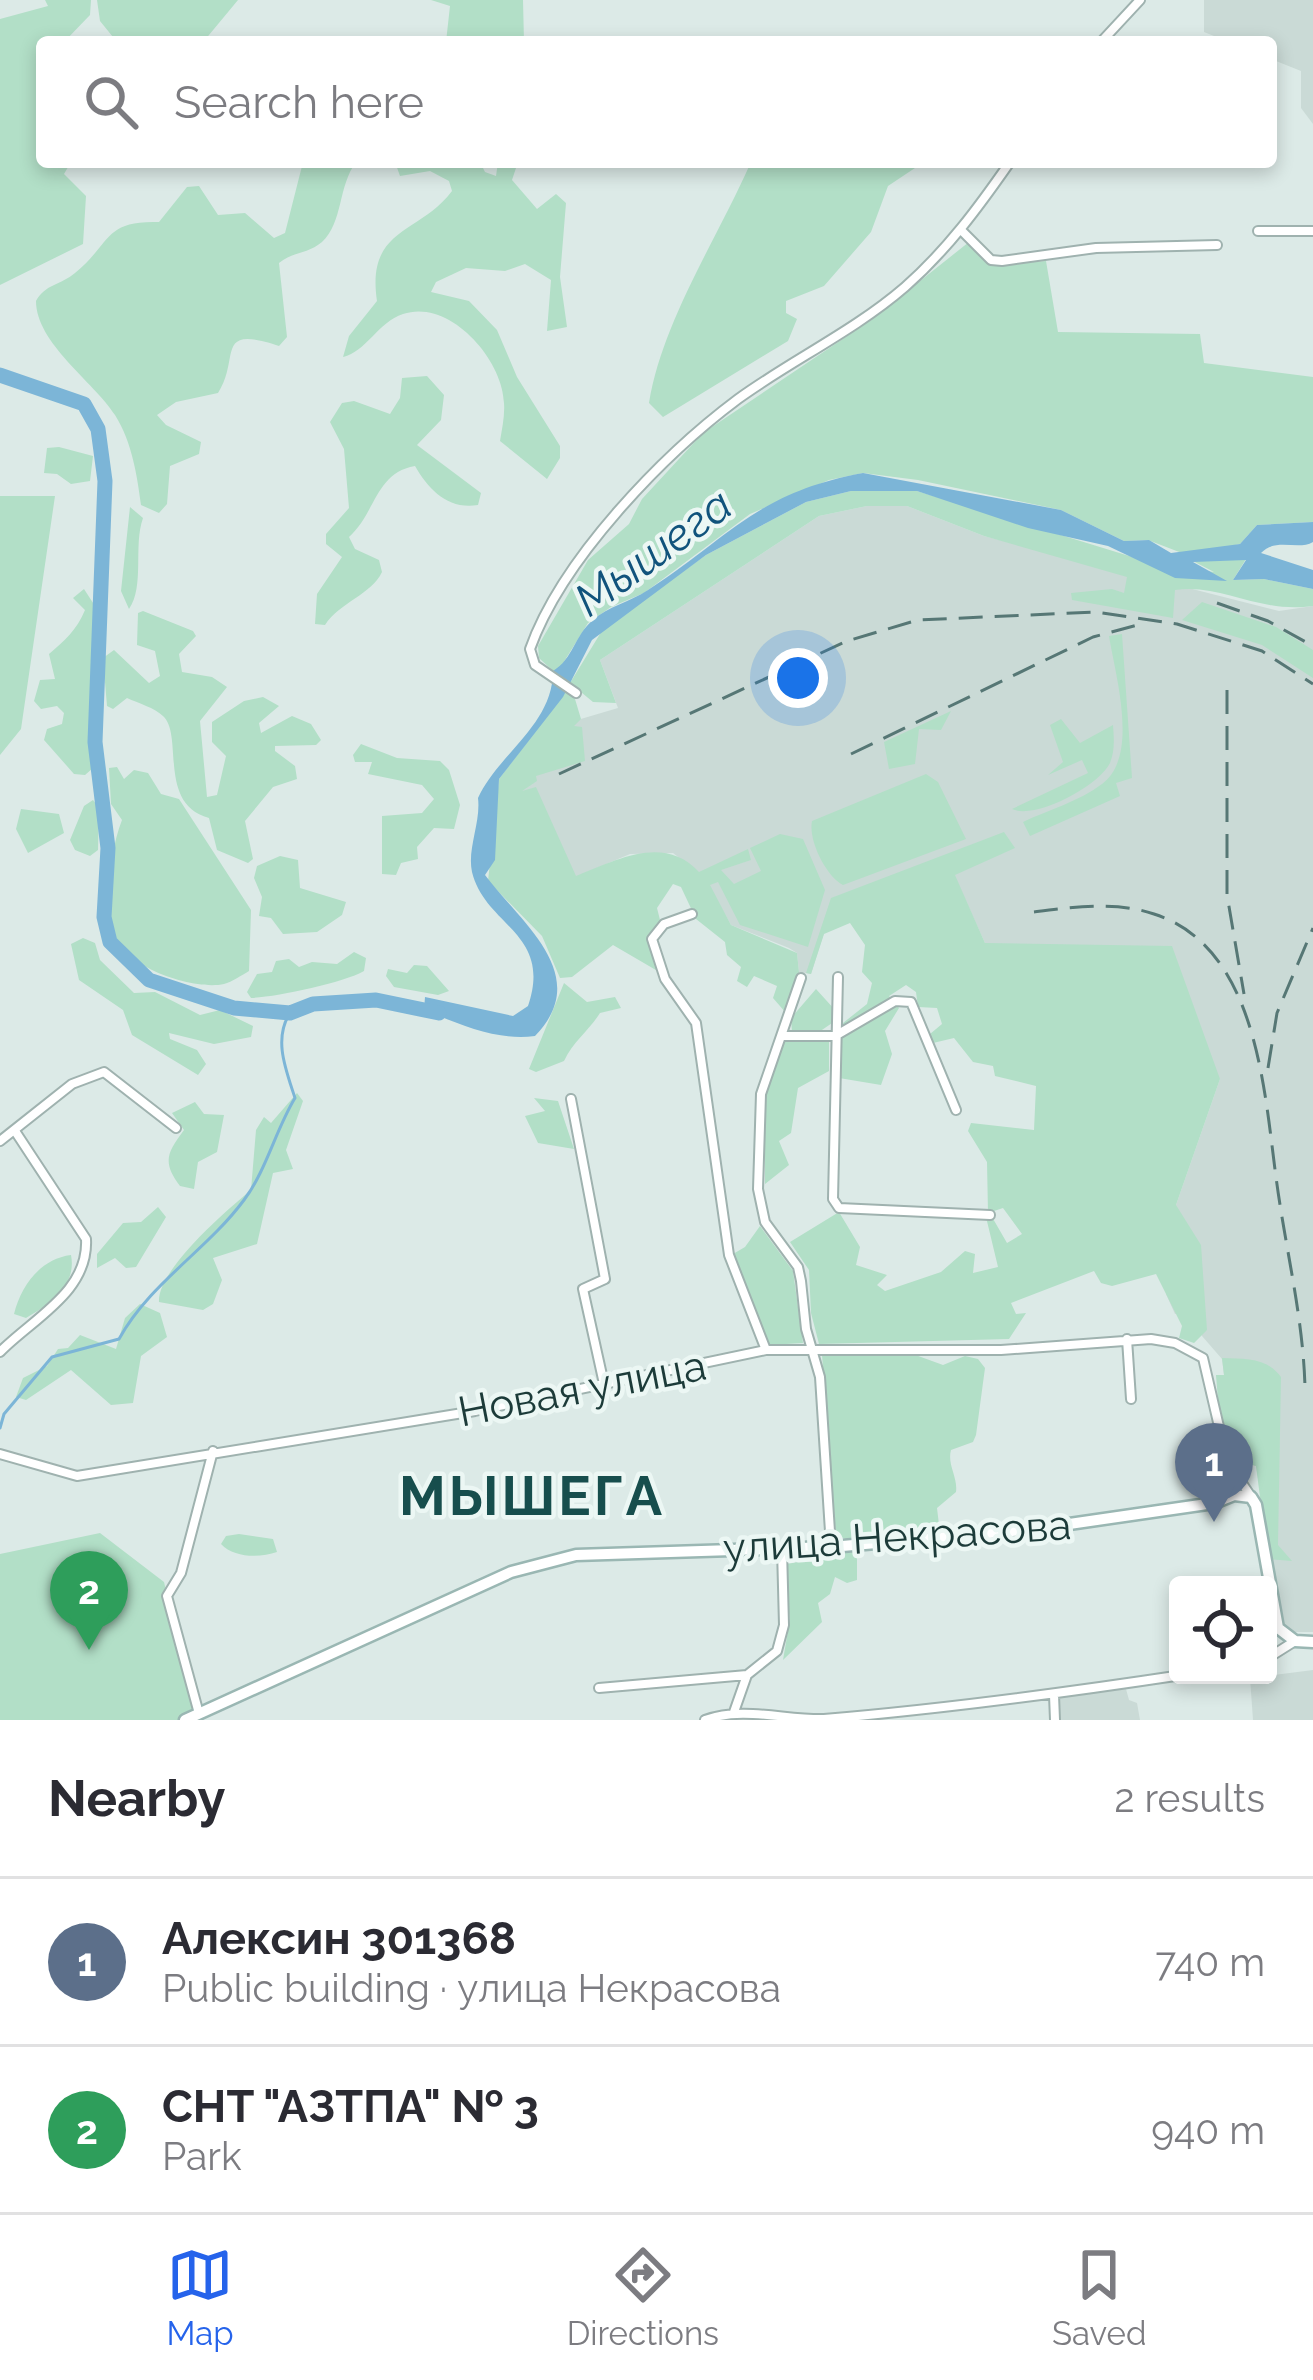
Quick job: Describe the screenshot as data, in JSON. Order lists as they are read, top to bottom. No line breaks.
{"streets":{"main road":["улица Некрасова"],"street":["Новая улица"]},"crossings":[["Новая улица","улица Некрасова"]],"districts":["МЫШЕГА"],"water":["Мышега"],"page":{"search":"Search here","pins":["1","2"],"heading":["Nearby","2 results"],"list":[{"mark":"1","name":"Алексин 301368","note":"Public building · улица Некрасова","value":"740 m"},{"mark":"2","name":"СНТ \"АЗТПА\" № 3","note":"Park","value":"940 m"}],"nav":["Map","Directions","Saved"]}}
